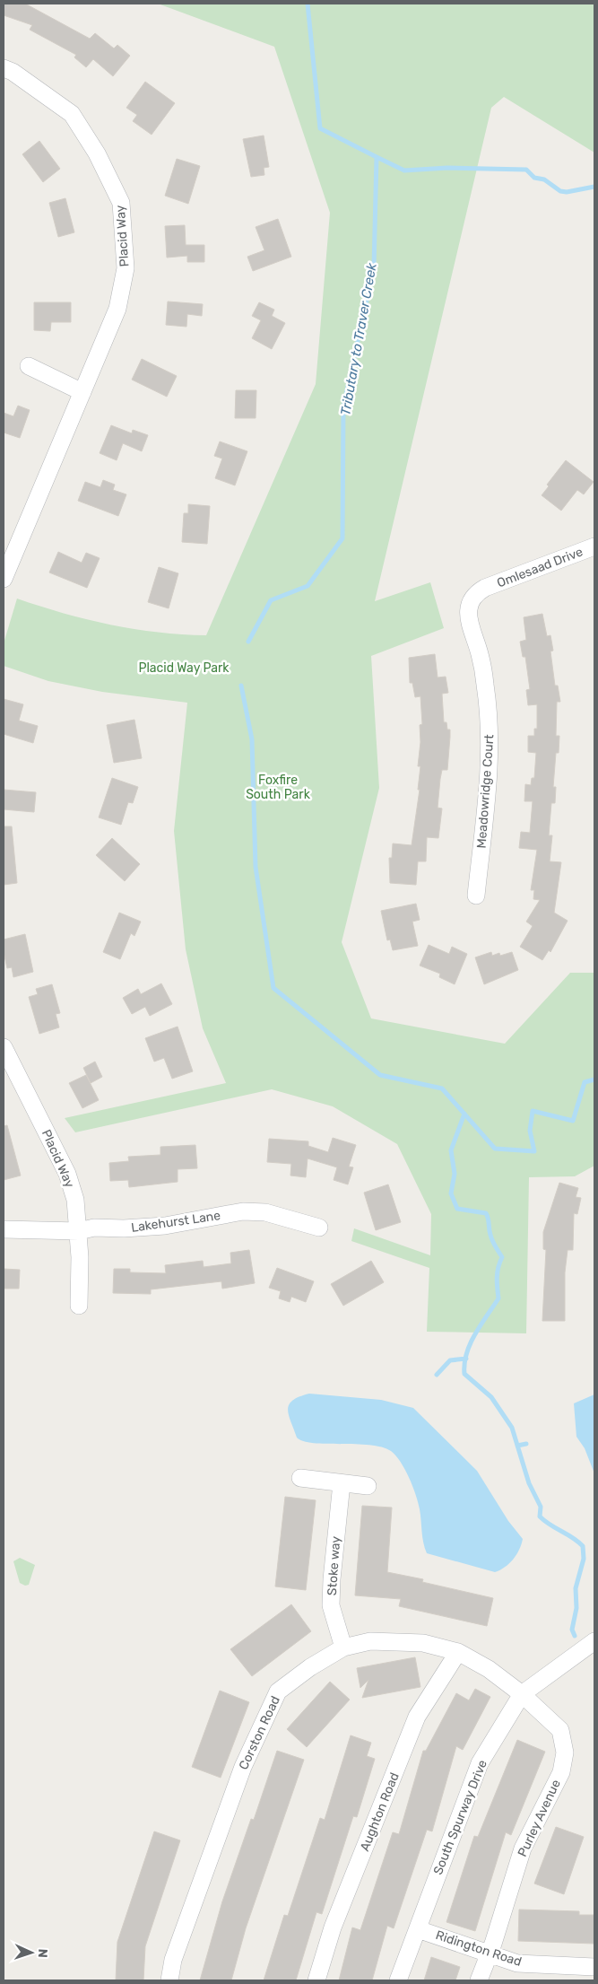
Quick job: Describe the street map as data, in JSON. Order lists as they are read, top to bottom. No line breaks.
{"streets":{"street":["Placid Way","Omlesaad Drive","Meadowridge Court","Lakehurst Lane","Stoke way","Corston Road","Aughton Road","South Spurway Drive","Purley Avenue","Ridington Road"]},"crossings":[["Placid Way","Lakehurst Lane"],["Omlesaad Drive","Meadowridge Court"],["Stoke way","Corston Road"],["Corston Road","Aughton Road"],["Corston Road","South Spurway Drive"],["Corston Road","Purley Avenue"],["South Spurway Drive","Purley Avenue"],["South Spurway Drive","Ridington Road"],["Purley Avenue","Ridington Road"]],"water":["Tributary to Traver Creek"],"parks":["Placid Way Park","Foxfire South Park"],"north":"right"}
